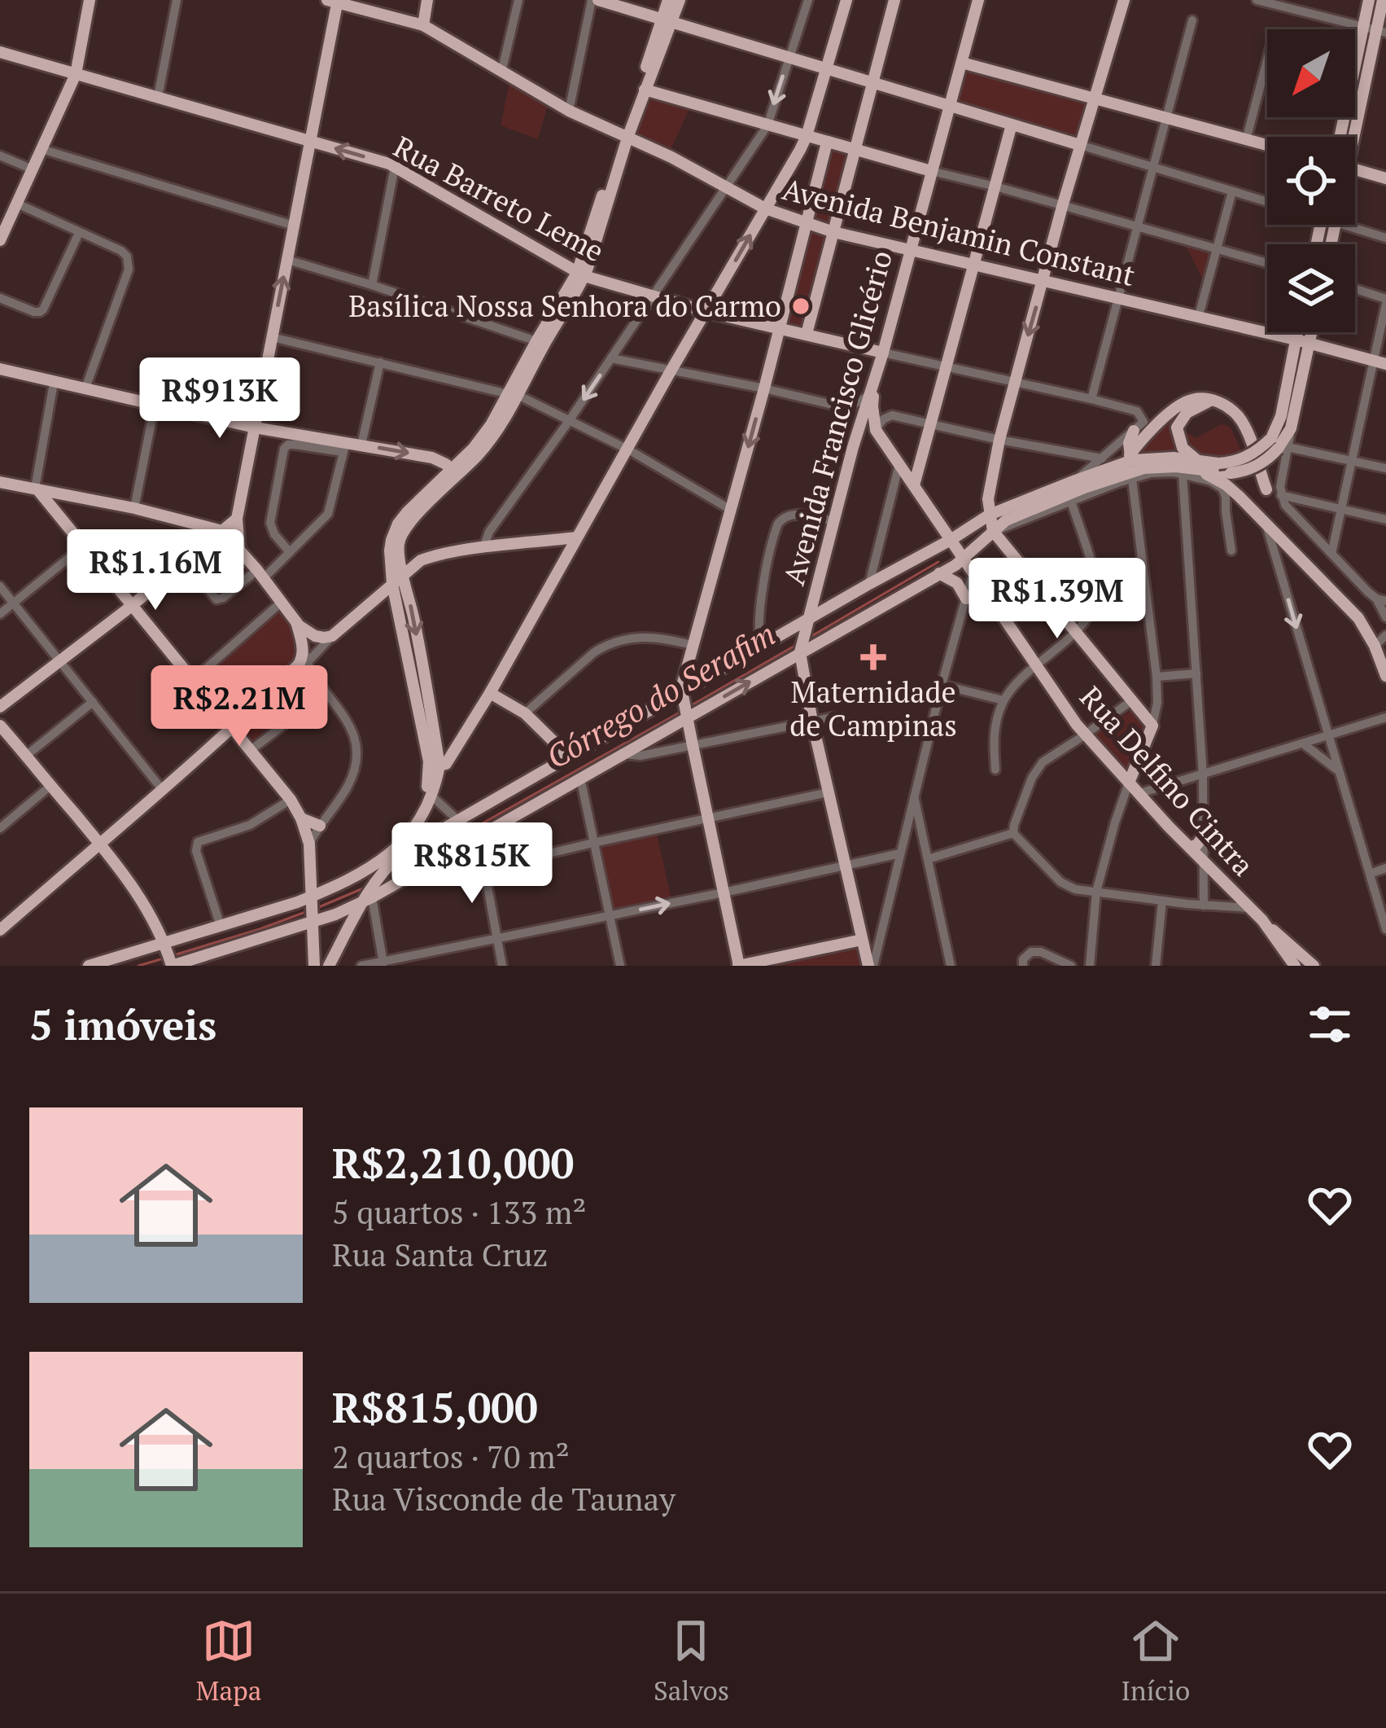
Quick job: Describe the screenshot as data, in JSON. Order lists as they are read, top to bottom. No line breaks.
{"streets":{"main road":["Rua Barreto Leme","Avenida Benjamin Constant","Avenida Francisco Glicério","Rua Delfino Cintra"]},"crossings":[["Rua Barreto Leme","Avenida Francisco Glicério"],["Avenida Benjamin Constant","Avenida Francisco Glicério"]],"water":["Córrego do Serafim"],"places":{"other":["Basílica Nossa Senhora do Carmo"],"health":["Maternidade de Campinas"]},"north":"bottom left","page":{"price":["R$913K","R$1.16M","R$1.39M","R$2.21M","R$815K"],"heading":"5 imóveis","list":[{"name":"R$2,210,000","note":"5 quartos · 133 m² · Rua Santa Cruz"},{"name":"R$815,000","note":"2 quartos · 70 m² · Rua Visconde de Taunay"}],"tabs":["Mapa","Salvos","Início"]}}
